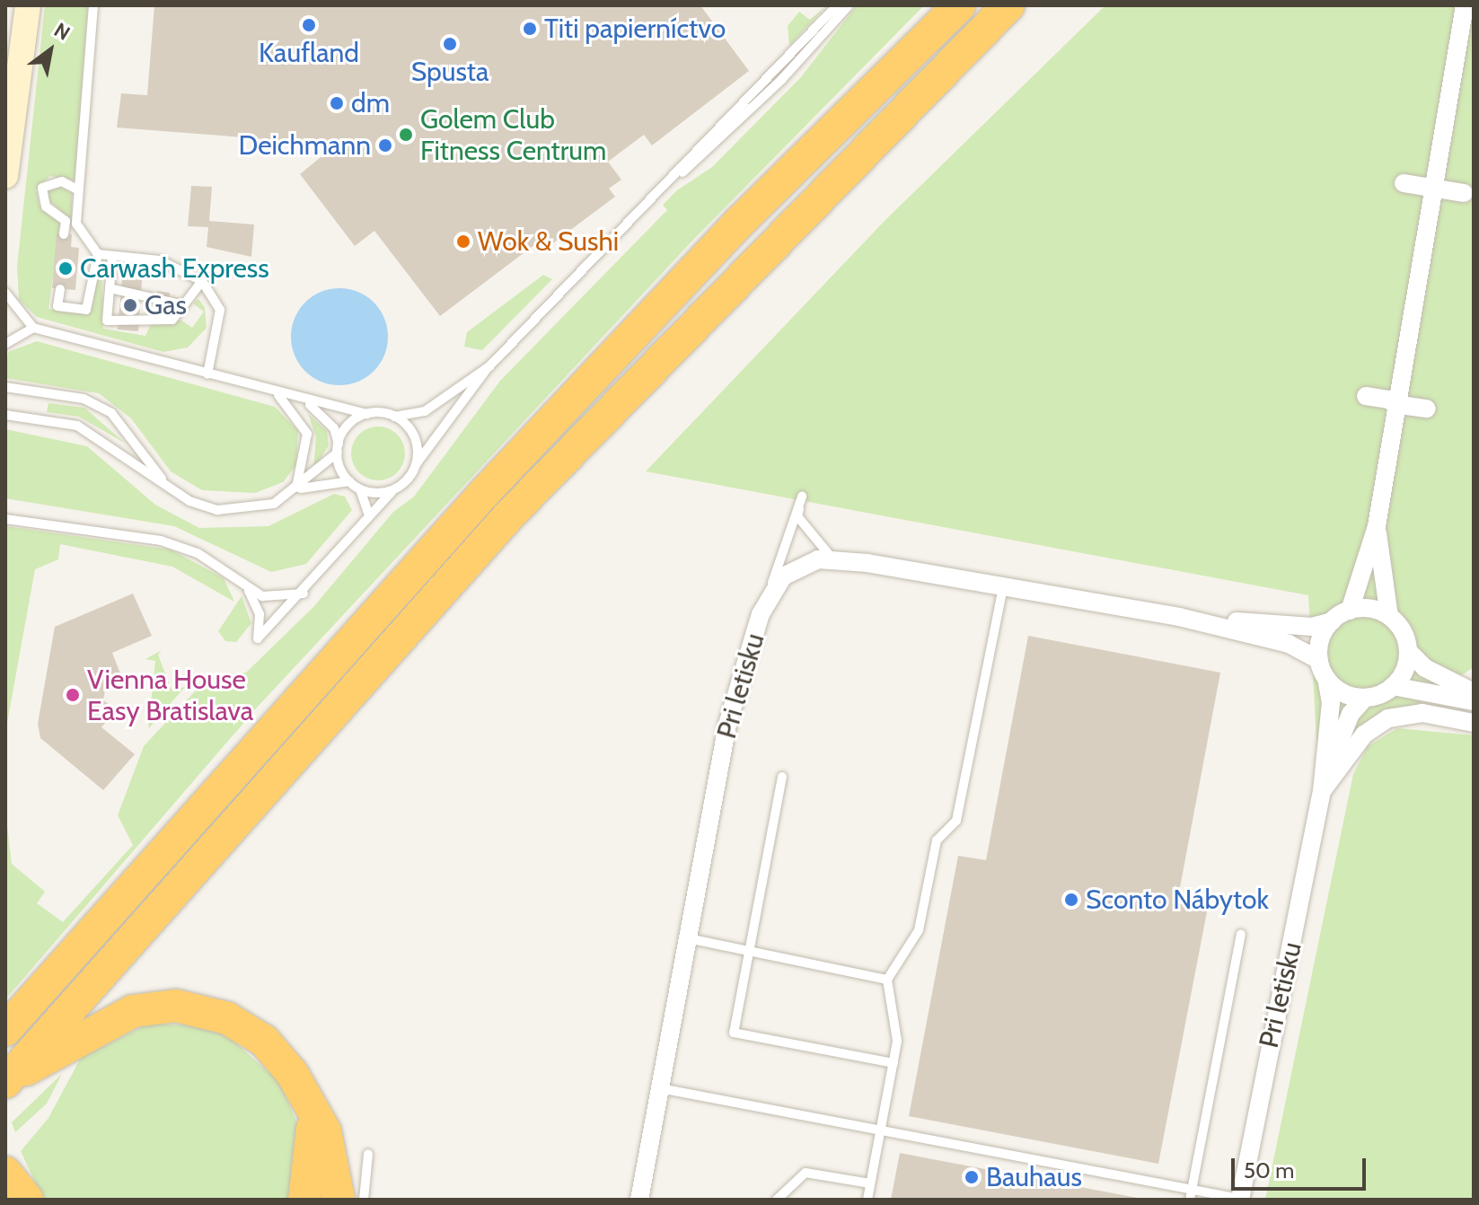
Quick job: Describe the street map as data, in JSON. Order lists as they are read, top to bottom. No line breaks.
{"streets":{"street":["Pri letisku"]},"places":["Kaufland","Titi papierníctvo","Spusta","dm","Golem Club Fitness Centrum","Deichmann","Wok & Sushi","Carwash Express","Gas","Vienna House Easy Bratislava","Sconto Nábytok","Bauhaus"],"scale_bar":"50 m","north":"top right"}
